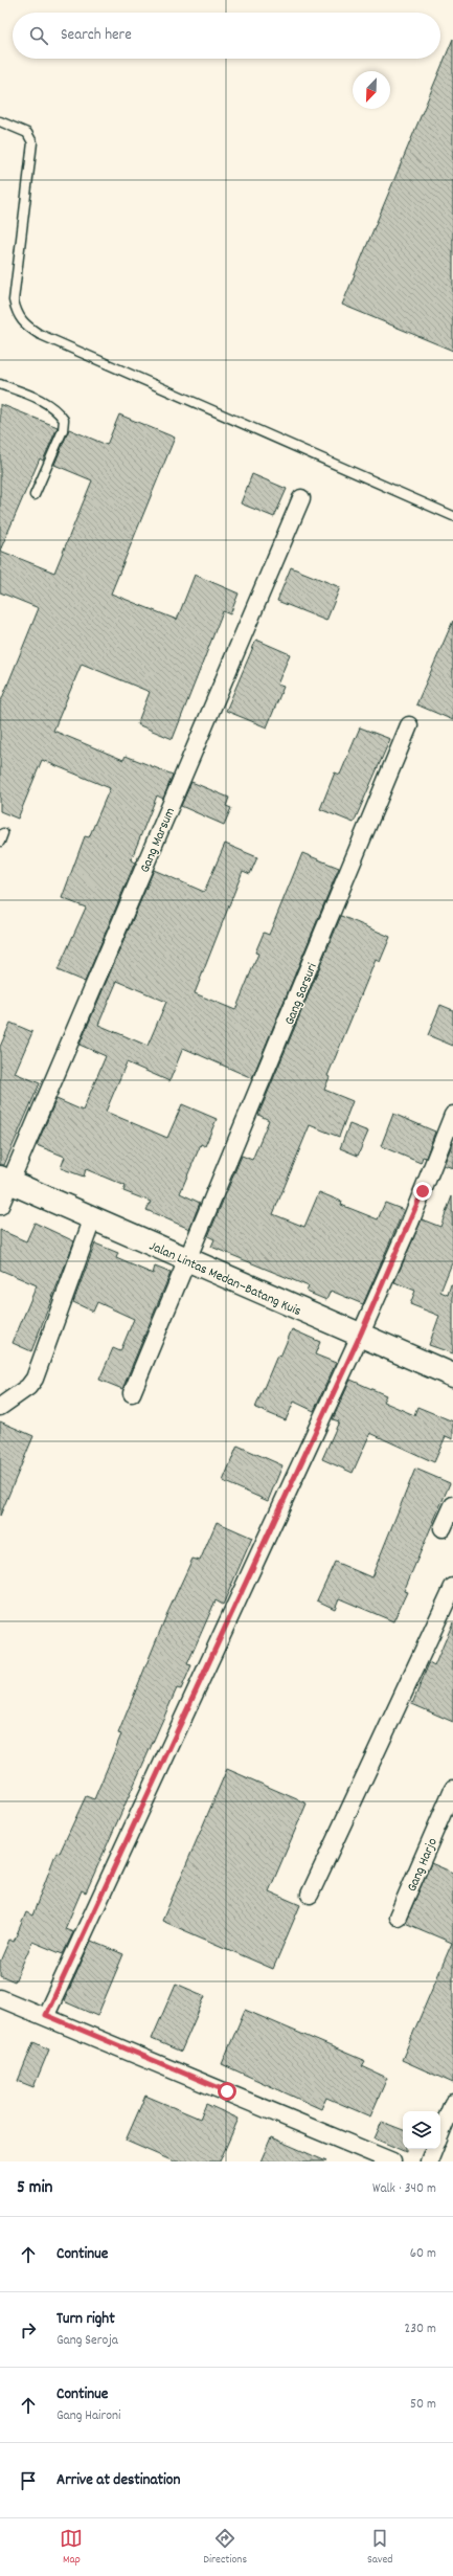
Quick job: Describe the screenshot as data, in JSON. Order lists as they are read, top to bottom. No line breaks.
{"streets":{"highway":["Jalan Lintas Medan–Batang Kuis"],"street":["Gang Marsum","Gang Sarsuri","Gang Harjo"]},"crossings":[["Gang Marsum","Jalan Lintas Medan–Batang Kuis"],["Gang Sarsuri","Jalan Lintas Medan–Batang Kuis"]],"north":"bottom left","page":{"search":"Search here","heading":["5 min","Walk · 340 m"],"list":[["Continue","60 m"],["Turn right","Gang Seroja","230 m"],["Continue","Gang Haironi","50 m"],"Arrive at destination"],"nav":["Map","Directions","Saved"]}}
